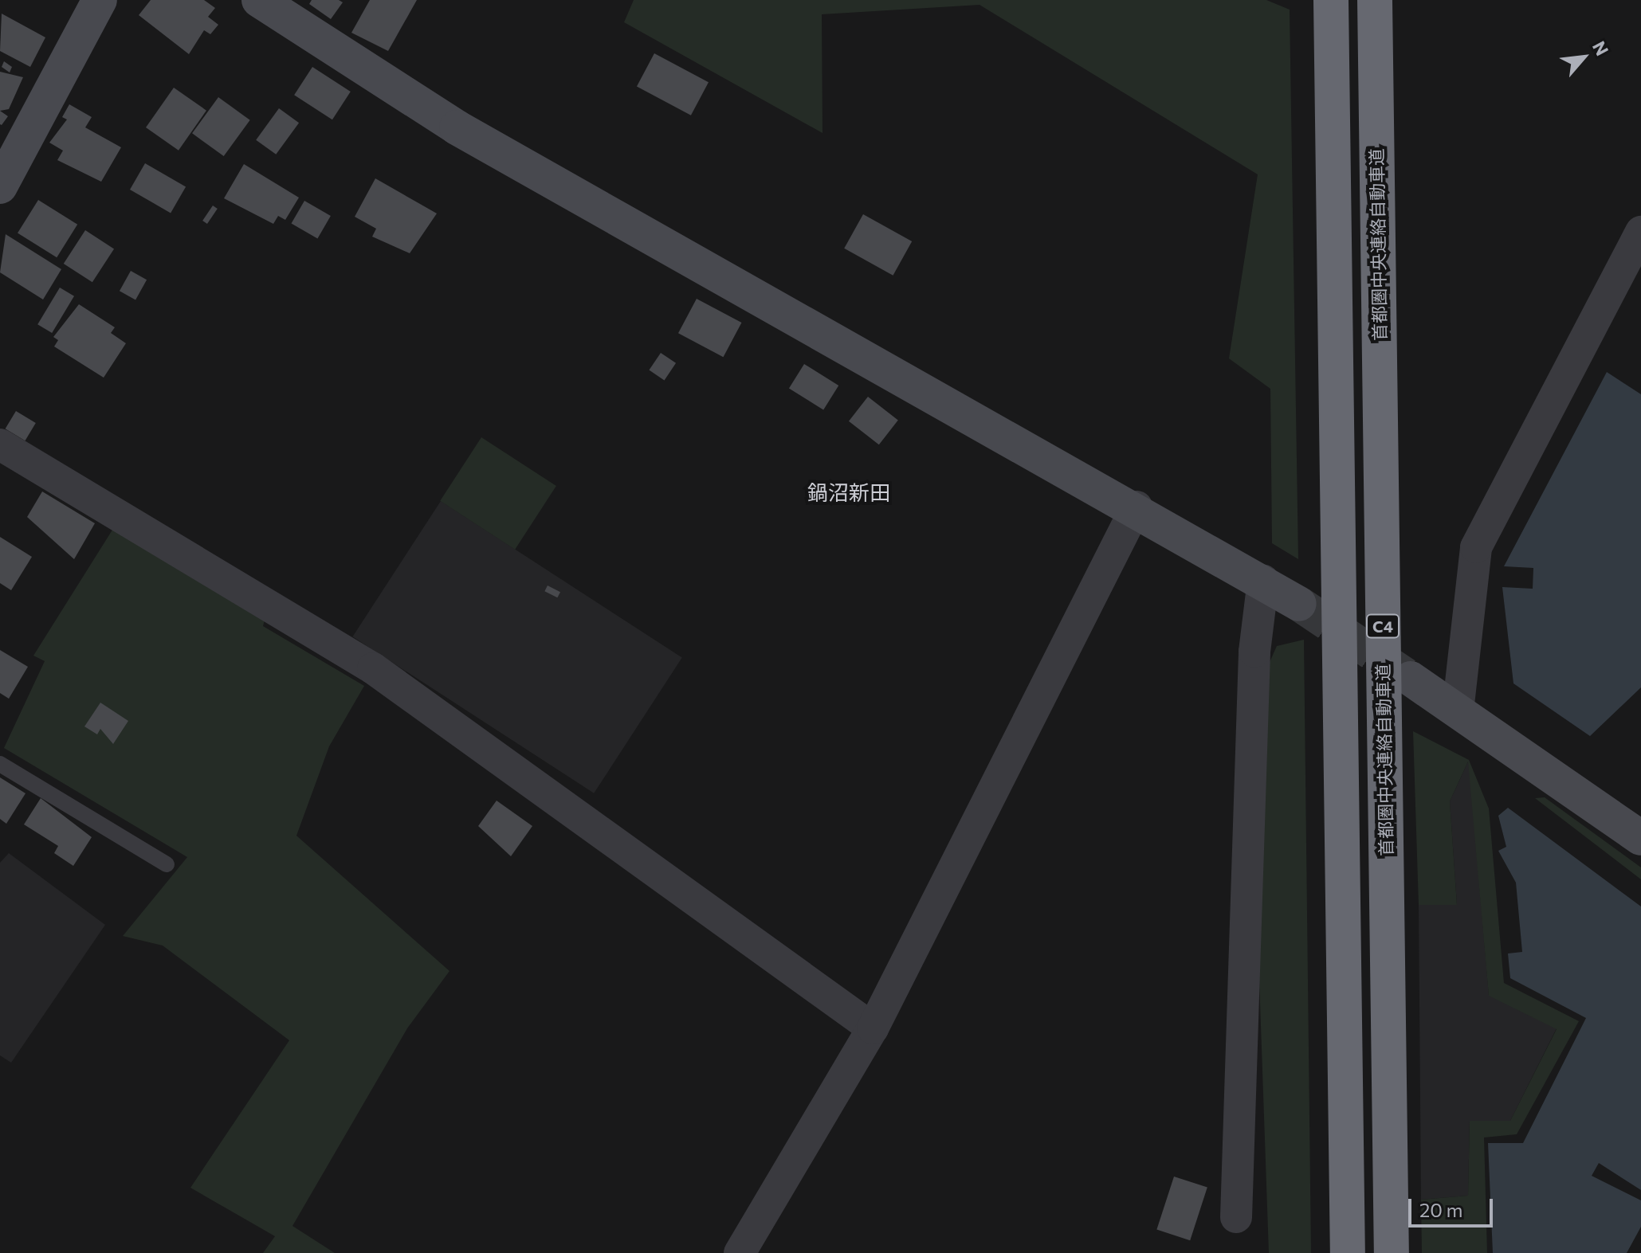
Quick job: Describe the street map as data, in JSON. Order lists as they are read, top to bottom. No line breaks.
{"streets":{"highway":["首都圏中央連絡自動車道","C4"]},"districts":["鍋沼新田"],"scale_bar":"20 m","north":"top right"}
